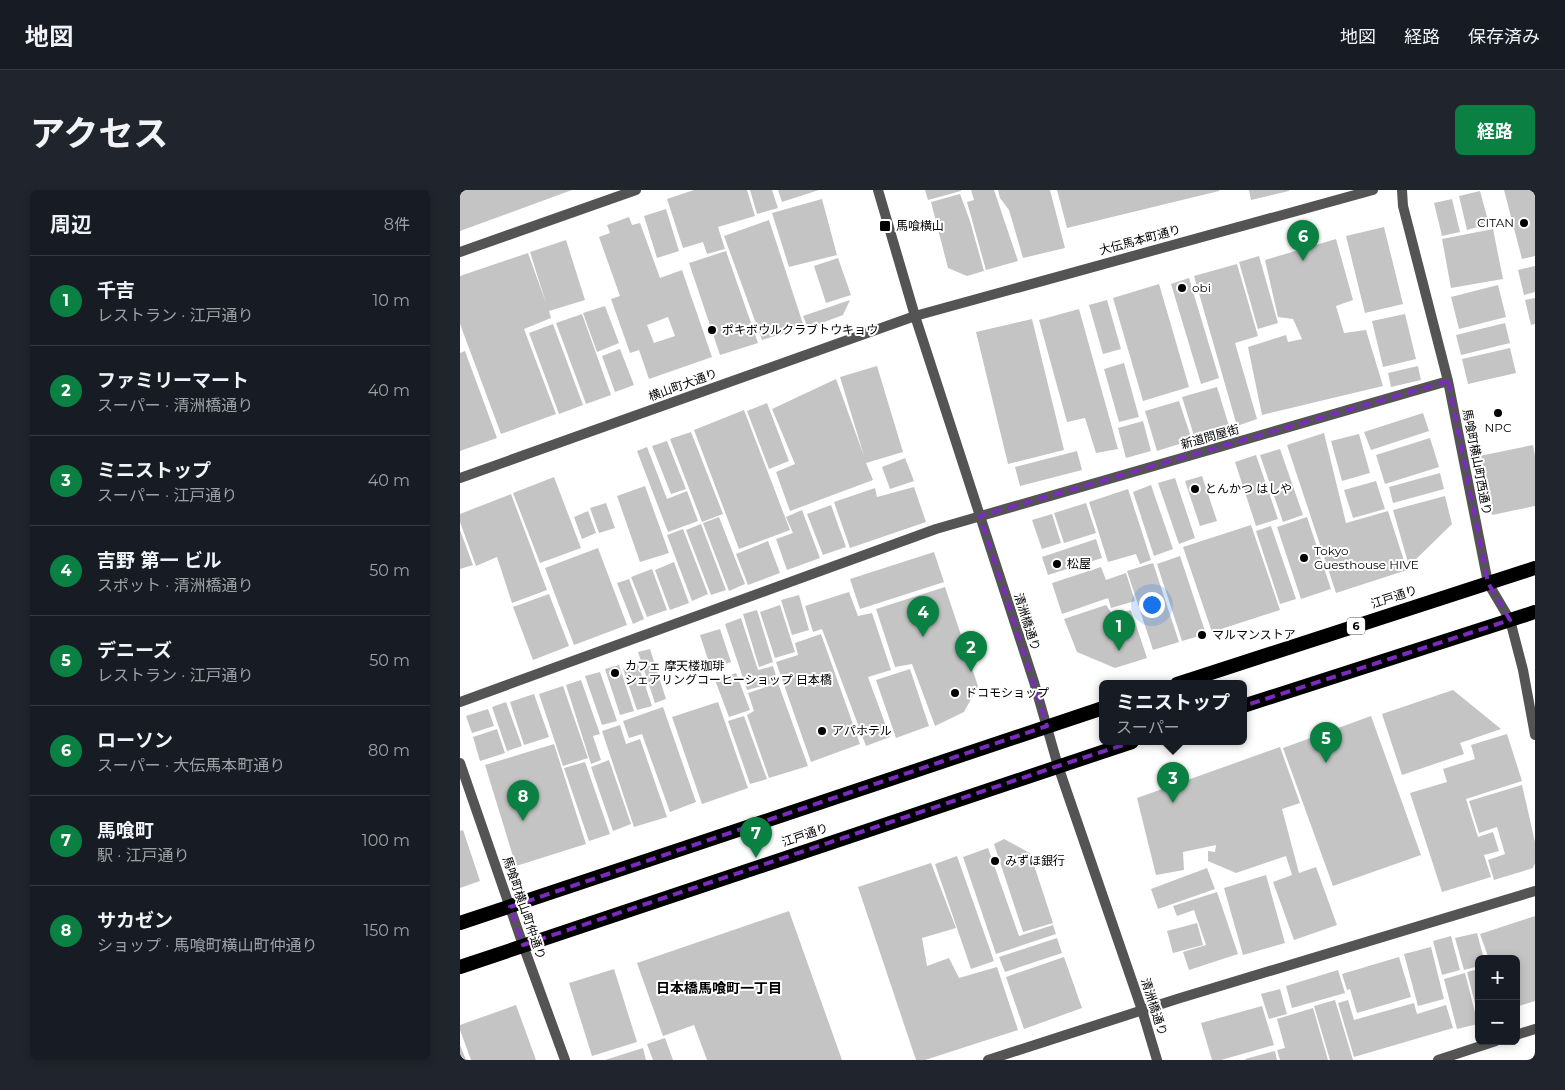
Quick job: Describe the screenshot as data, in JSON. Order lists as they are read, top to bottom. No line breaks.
{"streets":{"highway":["江戸通り","6"],"street":["大伝馬本町通り","横山町大通り","新道問屋街","馬喰町横山町西通り","清洲橋通り","馬喰町横山町仲通り"]},"crossings":[["大伝馬本町通り","横山町大通り"],["大伝馬本町通り","清洲橋通り"],["横山町大通り","清洲橋通り"],["新道問屋街","馬喰町横山町西通り"],["新道問屋街","清洲橋通り"],["馬喰町横山町西通り","江戸通り"],["江戸通り","清洲橋通り"],["江戸通り","馬喰町横山町仲通り"]],"districts":["日本橋馬喰町一丁目"],"places":{"other":["CITAN","obi","ポキボウルクラブトウキョウ","NPC","とんかつ はしや","Tokyo Guesthouse HIVE","松屋","マルマンストア","カフェ 摩天楼珈琲 シェアリングコーヒーショップ 日本橋","ドコモショップ","アパホテル","みずほ銀行"],"transit":["馬喰横山"]},"page":{"header":"地図","nav":["地図","経路","保存済み"],"title":"アクセス","buttons":"経路","heading":["周辺","8件"],"pins":["6","4","1","2","5","3","8","7"],"list":[{"mark":"1","name":"千吉","note":"レストラン · 江戸通り","value":"10 m"},{"mark":"2","name":"ファミリーマート","note":"スーパー · 清洲橋通り","value":"40 m"},{"mark":"3","name":"ミニストップ","note":"スーパー · 江戸通り","value":"40 m"},{"mark":"4","name":"吉野 第一 ビル","note":"スポット · 清洲橋通り","value":"50 m"},{"mark":"5","name":"デニーズ","note":"レストラン · 江戸通り","value":"50 m"},{"mark":"6","name":"ローソン","note":"スーパー · 大伝馬本町通り","value":"80 m"},{"mark":"7","name":"馬喰町","note":"駅 · 江戸通り","value":"100 m"},{"mark":"8","name":"サカゼン","note":"ショップ · 馬喰町横山町仲通り","value":"150 m"}],"popup":["ミニストップ","スーパー"],"map_buttons":["+","−"]}}
